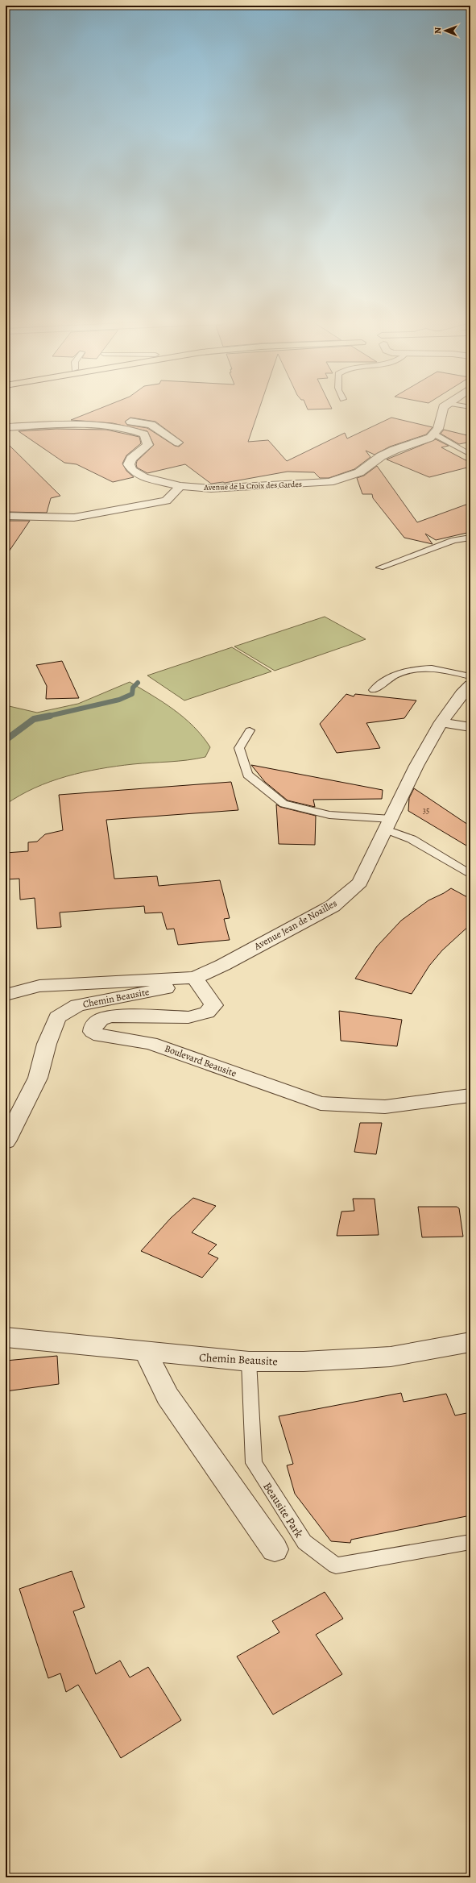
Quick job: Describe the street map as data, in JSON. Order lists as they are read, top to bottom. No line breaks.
{"streets":{"street":["Avenue de la Croix des Gardes","Avenue Jean de Noailles","Chemin Beausite","Boulevard Beausite"],"lane":["Beausite Park"]},"crossings":[["Avenue Jean de Noailles","Chemin Beausite"],["Avenue Jean de Noailles","Boulevard Beausite"],["Chemin Beausite","Boulevard Beausite"],["Chemin Beausite","Beausite Park"]],"house_numbers":["35"],"north":"left"}
